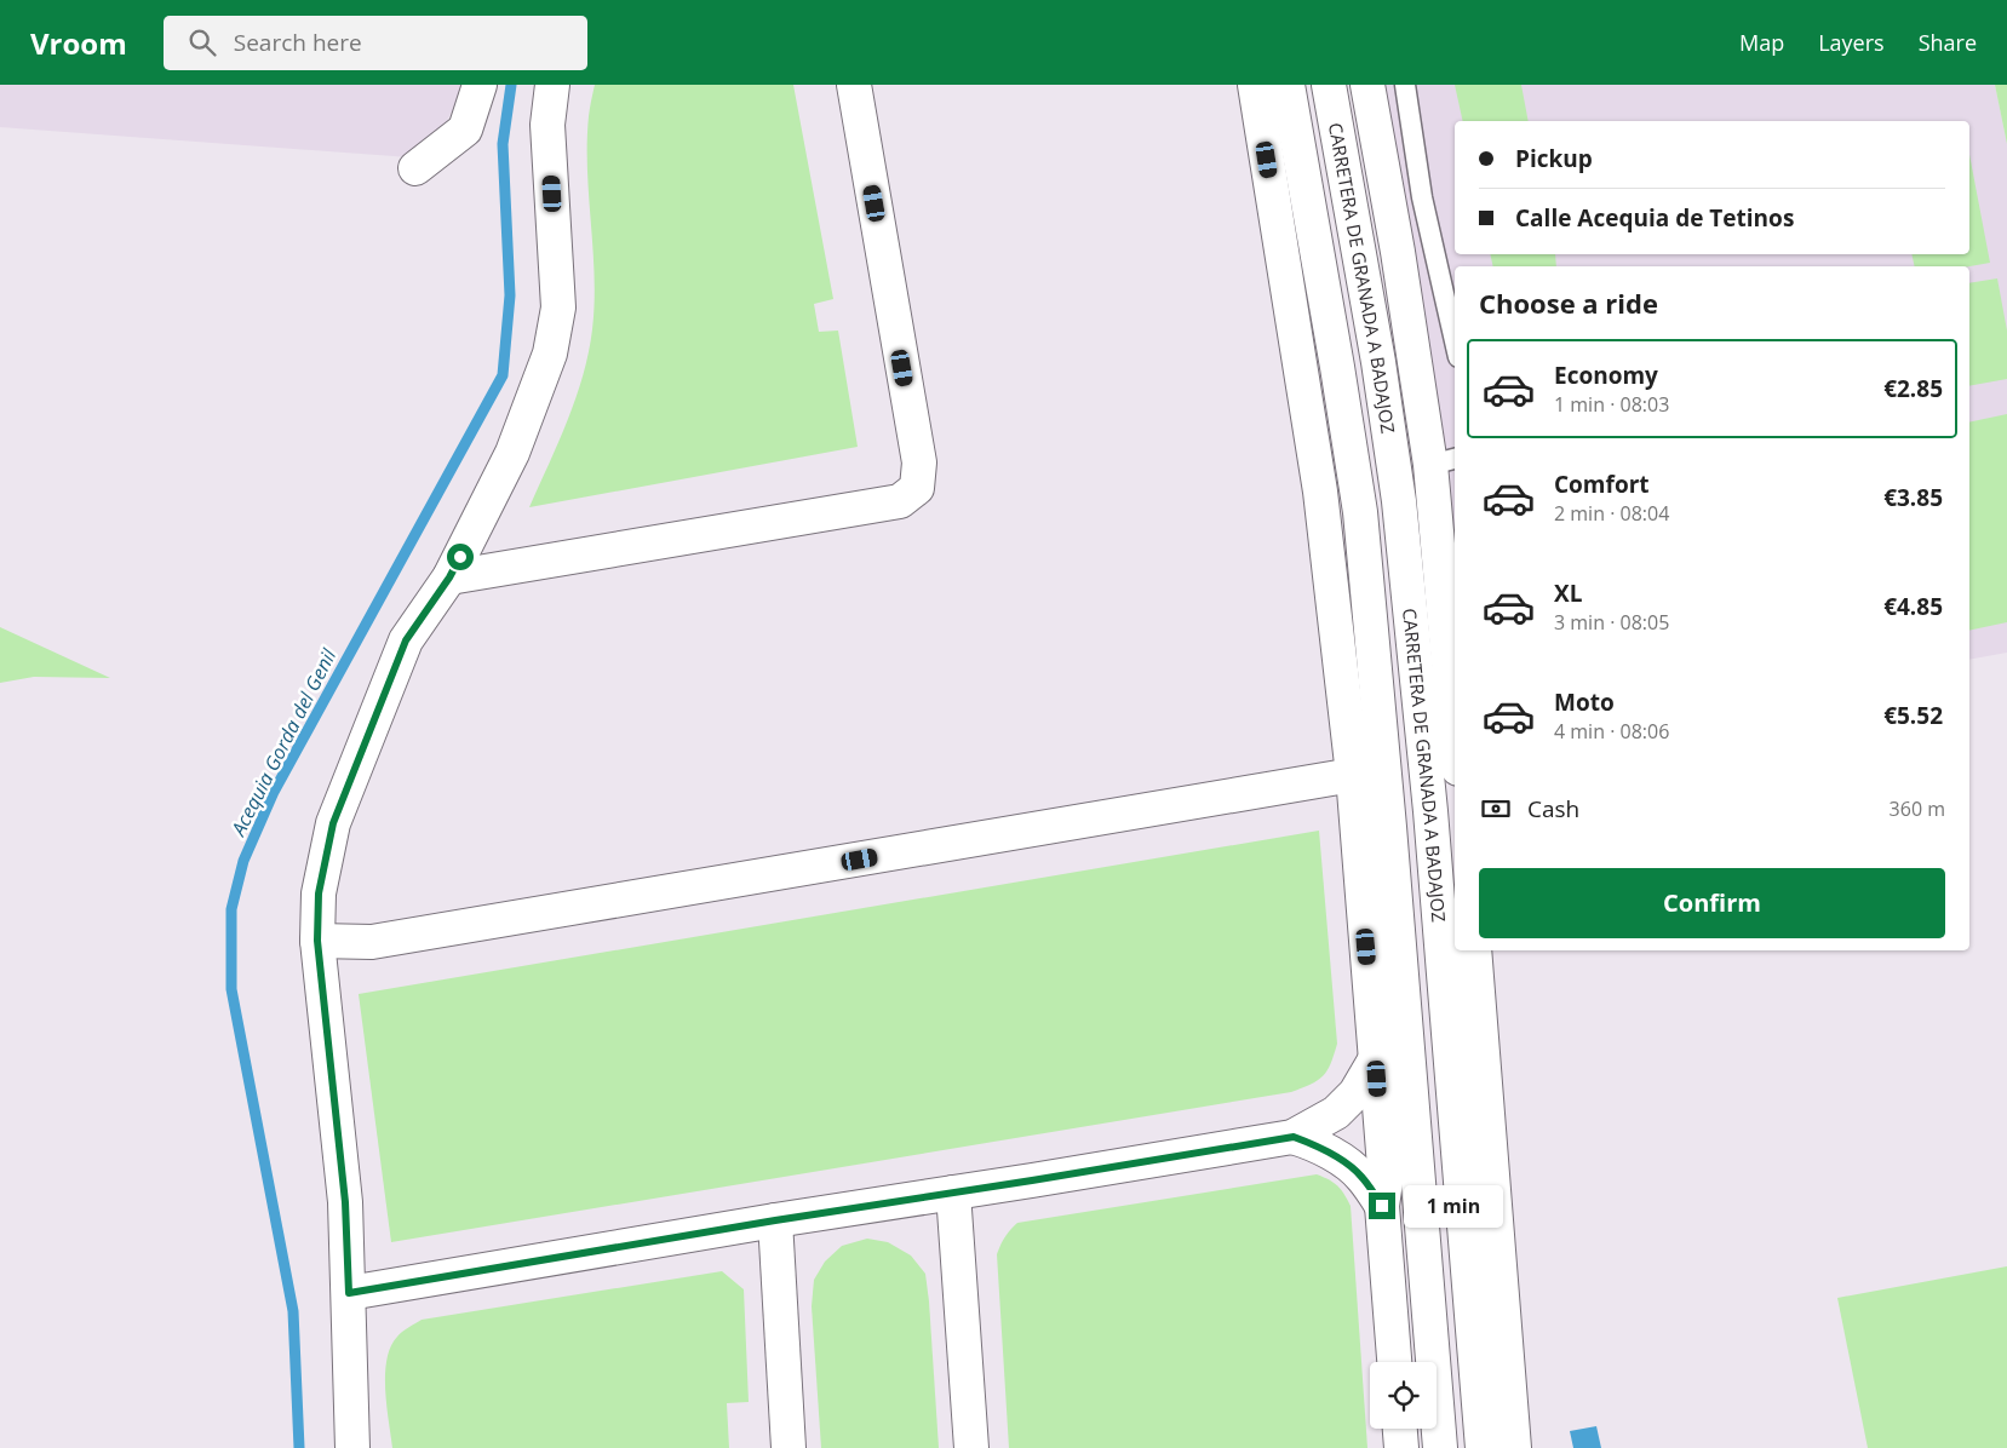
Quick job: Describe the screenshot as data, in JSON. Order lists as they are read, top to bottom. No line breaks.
{"streets":{"main road":["CARRETERA DE GRANADA A BADAJOZ"]},"water":["Acequia Gorda del Genil"],"page":{"header":"Vroom","search":"Search here","nav":["Map","Layers","Share"],"banner":["Pickup","Calle Acequia de Tetinos"],"heading":"Choose a ride","list":[{"name":"Economy","note":"1 min · 08:03","value":"€2.85"},{"name":"Comfort","note":"2 min · 08:04","value":"€3.85"},{"name":"XL","note":"3 min · 08:05","value":"€4.85"},{"name":"Moto","note":"4 min · 08:06","value":"€5.52"}],"pay":["Cash","360 m"],"buttons":"Confirm","bubble":"1 min"}}
